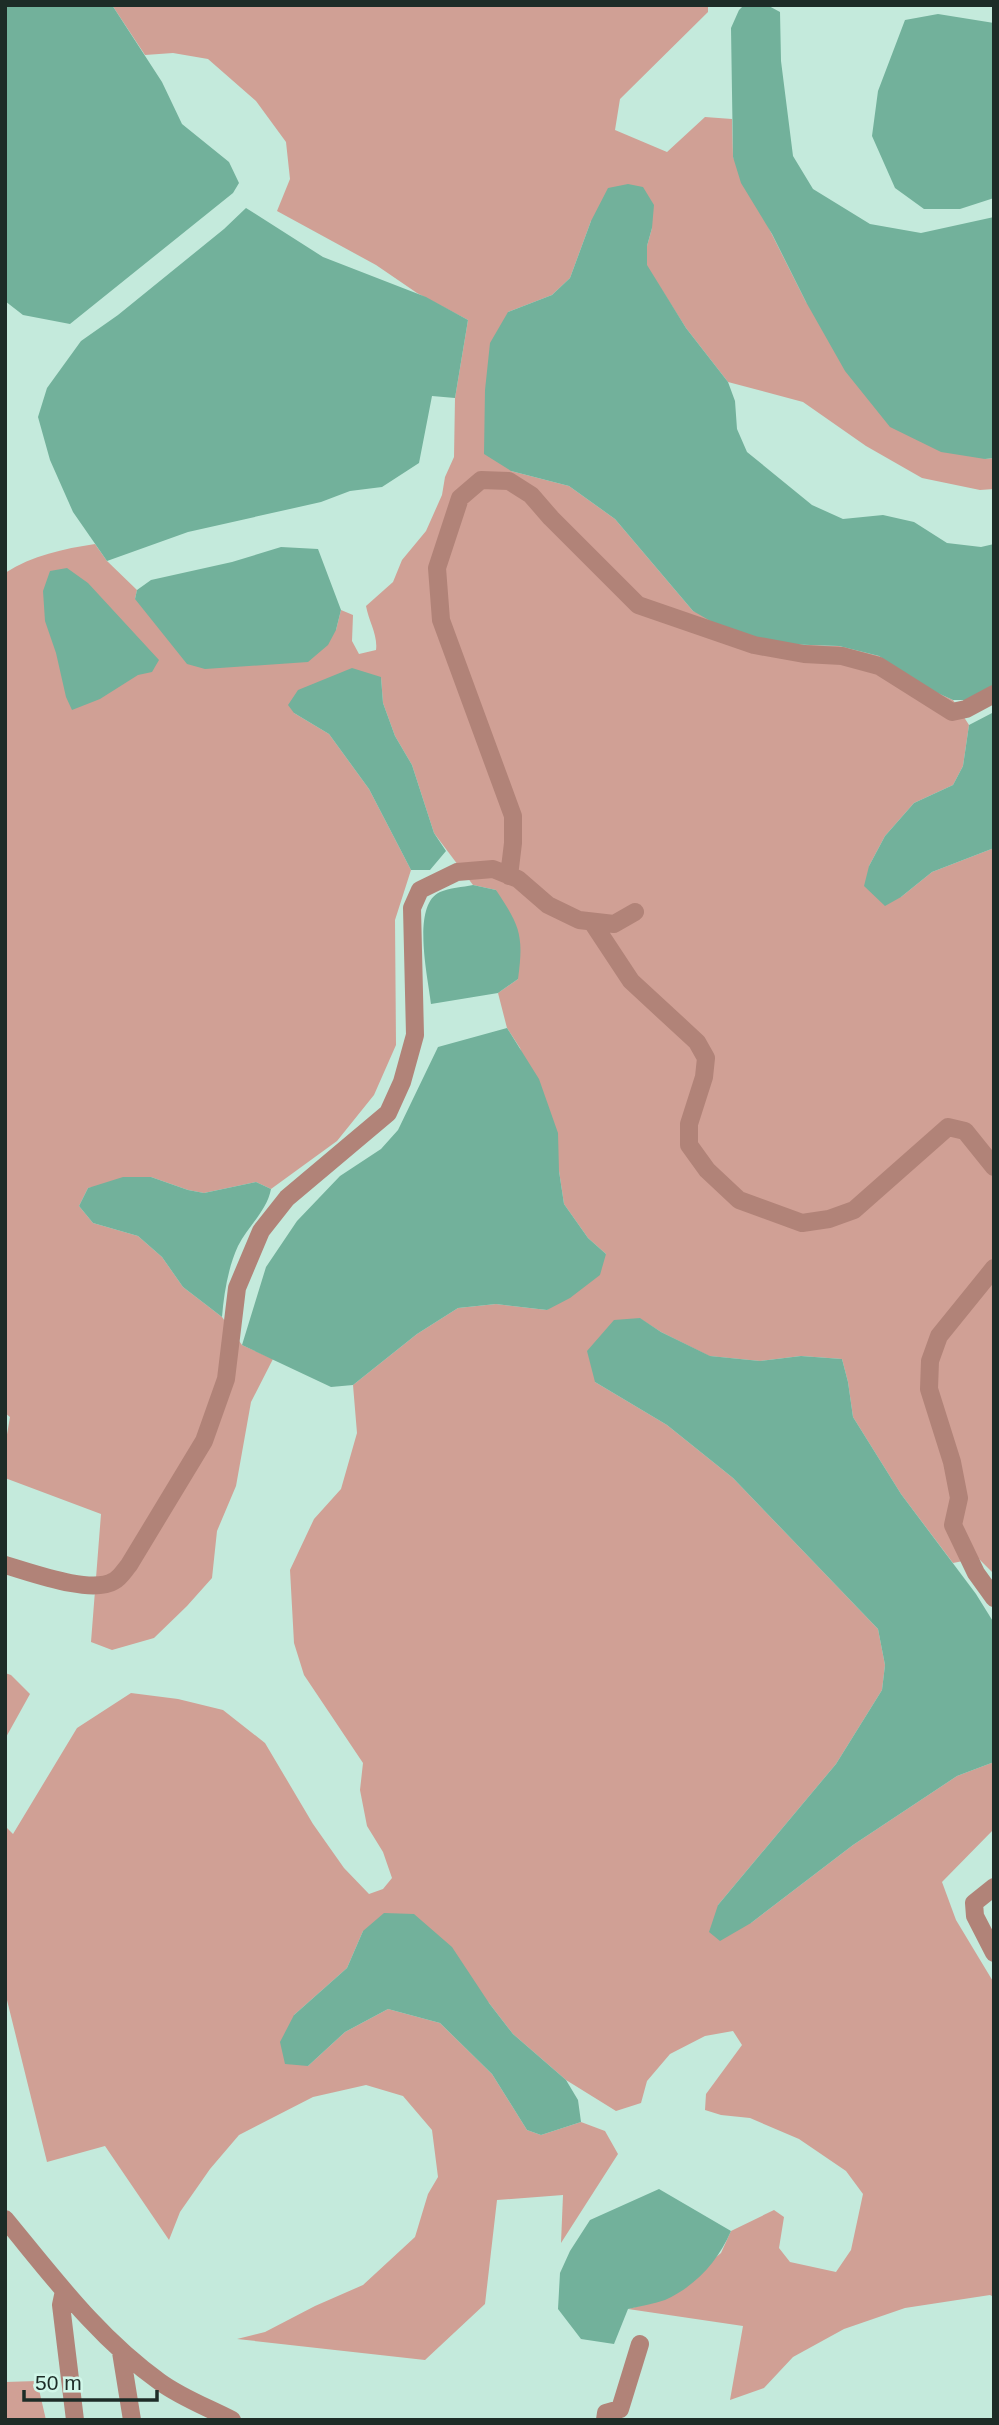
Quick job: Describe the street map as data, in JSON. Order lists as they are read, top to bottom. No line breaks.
{"scale_bar":"50 m"}
